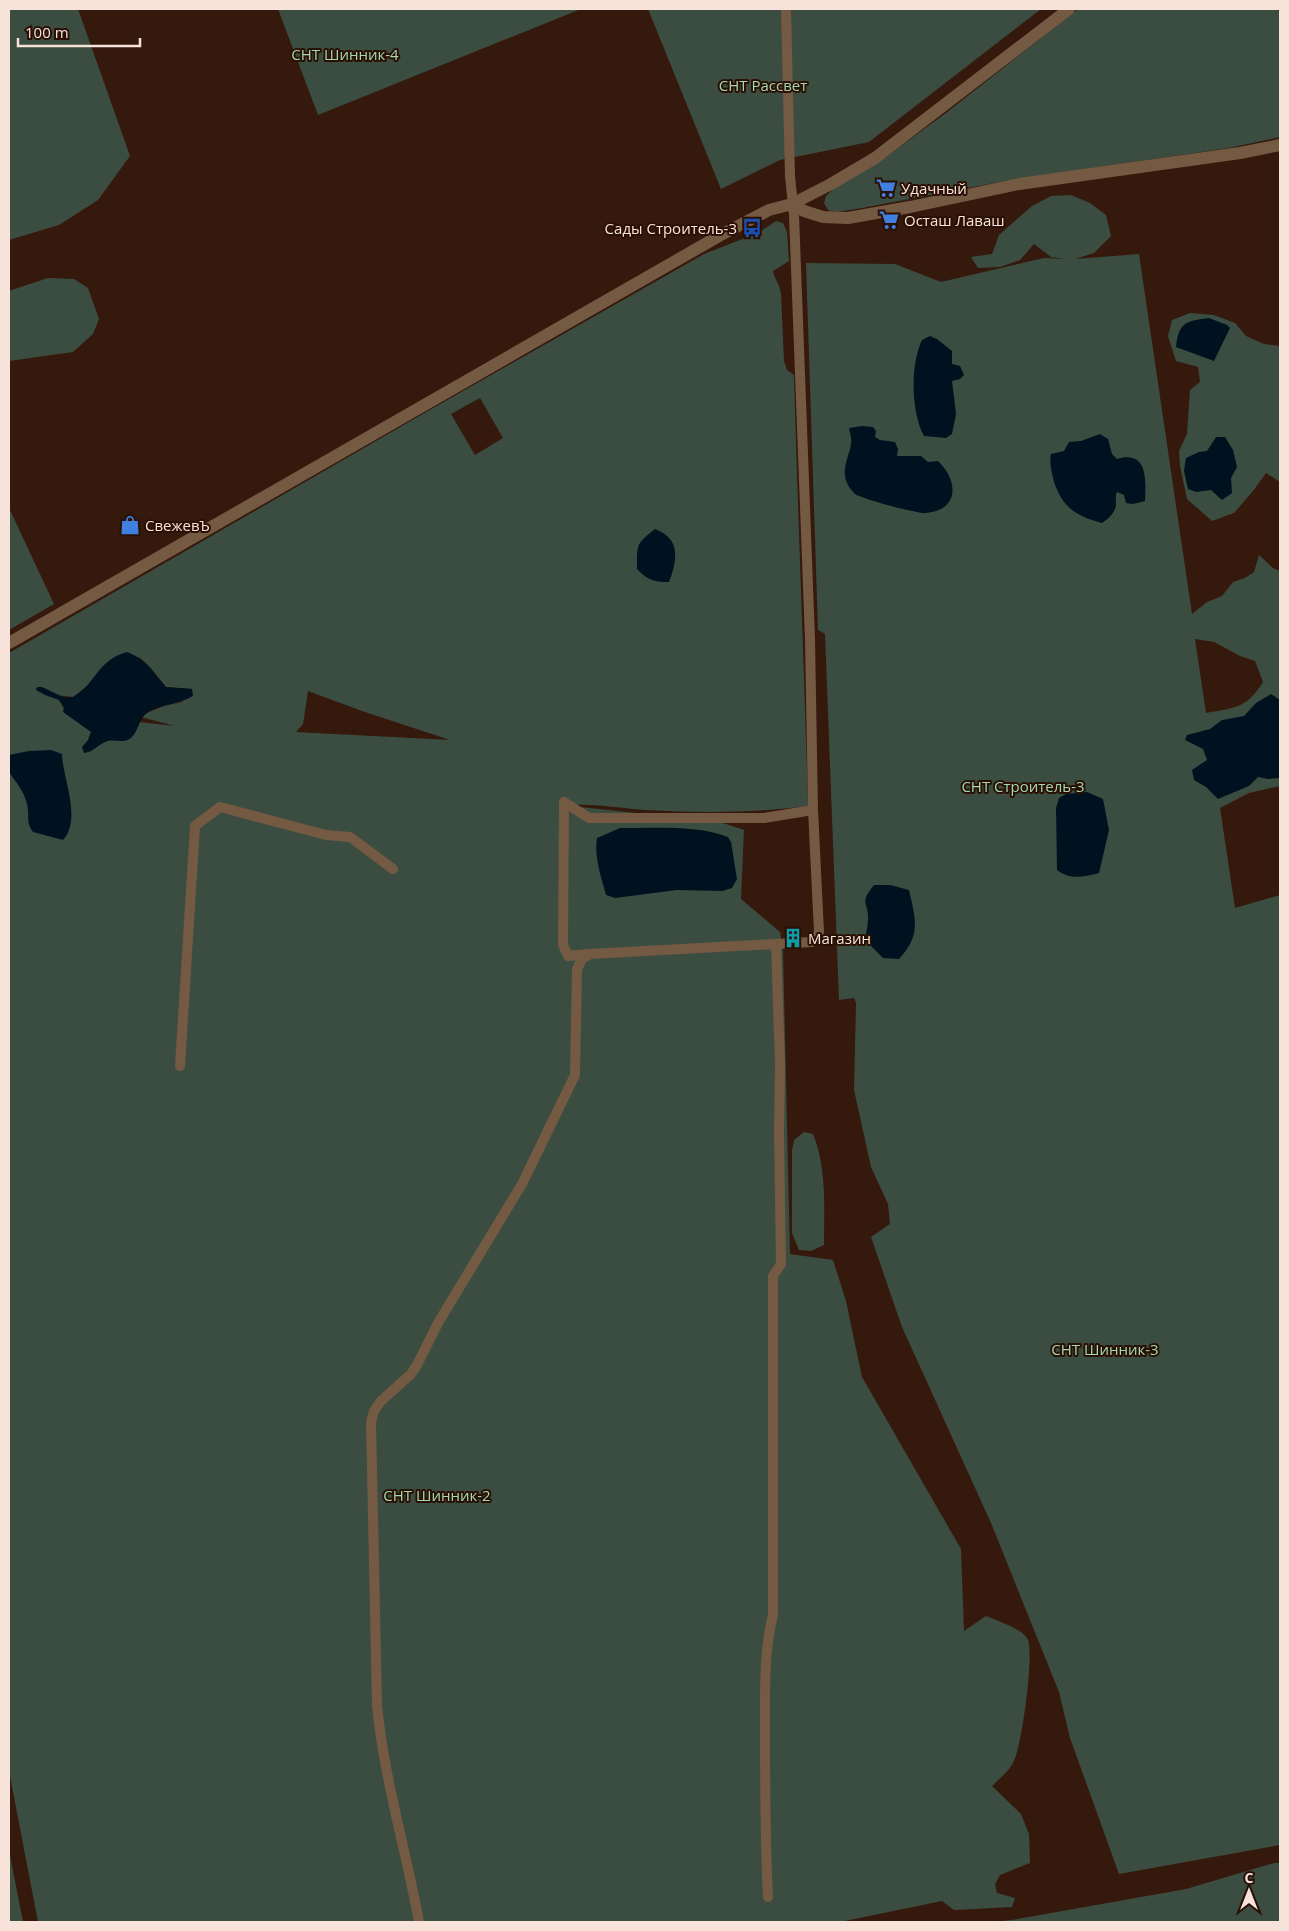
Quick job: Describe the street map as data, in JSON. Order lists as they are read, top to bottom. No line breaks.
{"parks":["СНТ Шинник-4","СНТ Рассвет","СНТ Строитель-3","СНТ Шинник-3","СНТ Шинник-2"],"places":{"supermarket":["Удачный","Осташ Лаваш"],"bus stop":["Сады Строитель-3"],"shop":["СвежевЪ"],"building":["Магазин"]},"scale_bar":"100 m","north":"top"}
